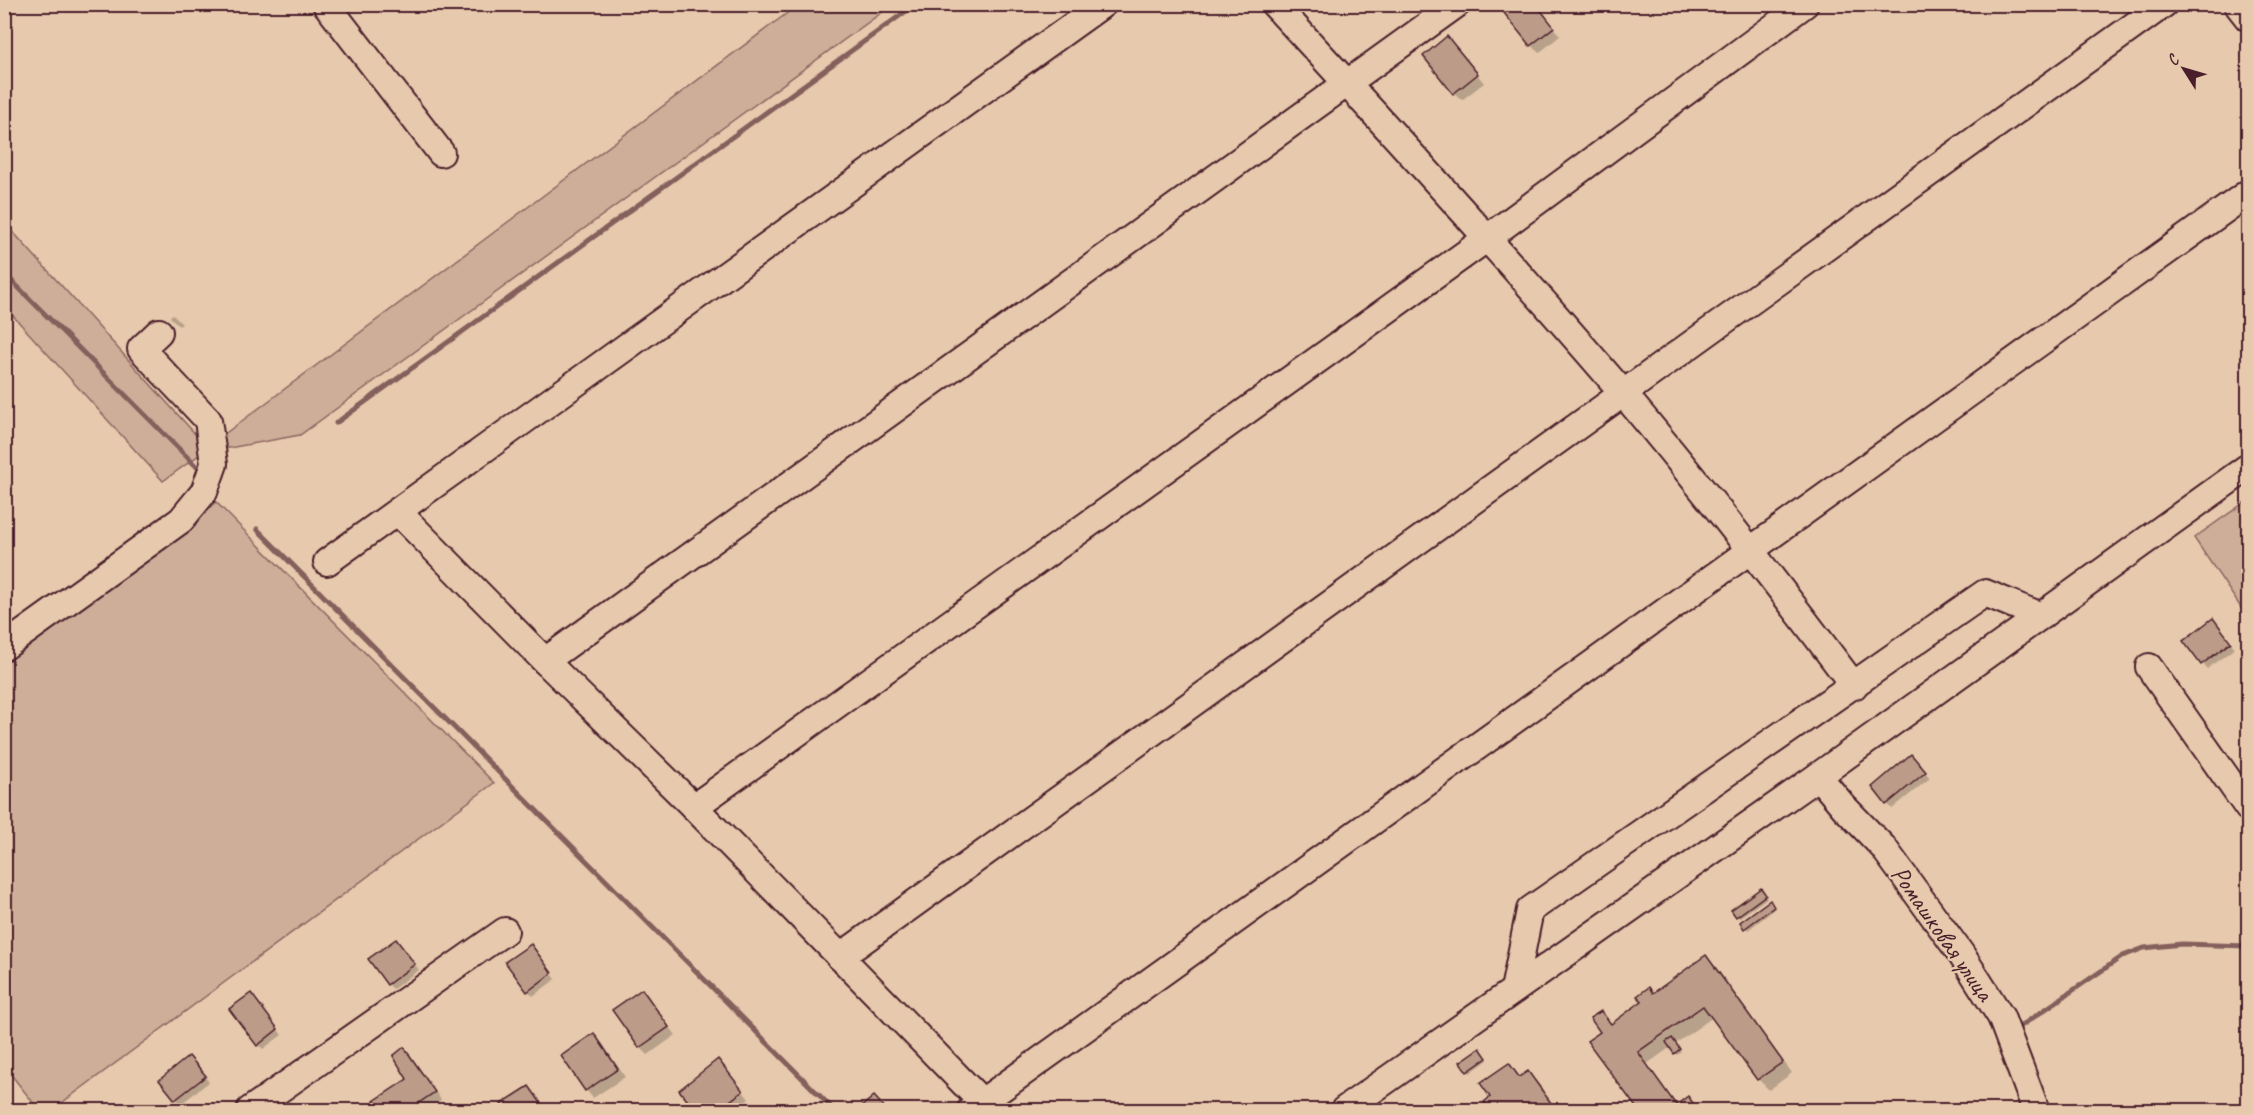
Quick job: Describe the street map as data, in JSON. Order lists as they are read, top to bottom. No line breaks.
{"streets":{"street":["Ромашковая улица"]},"north":"top left"}
